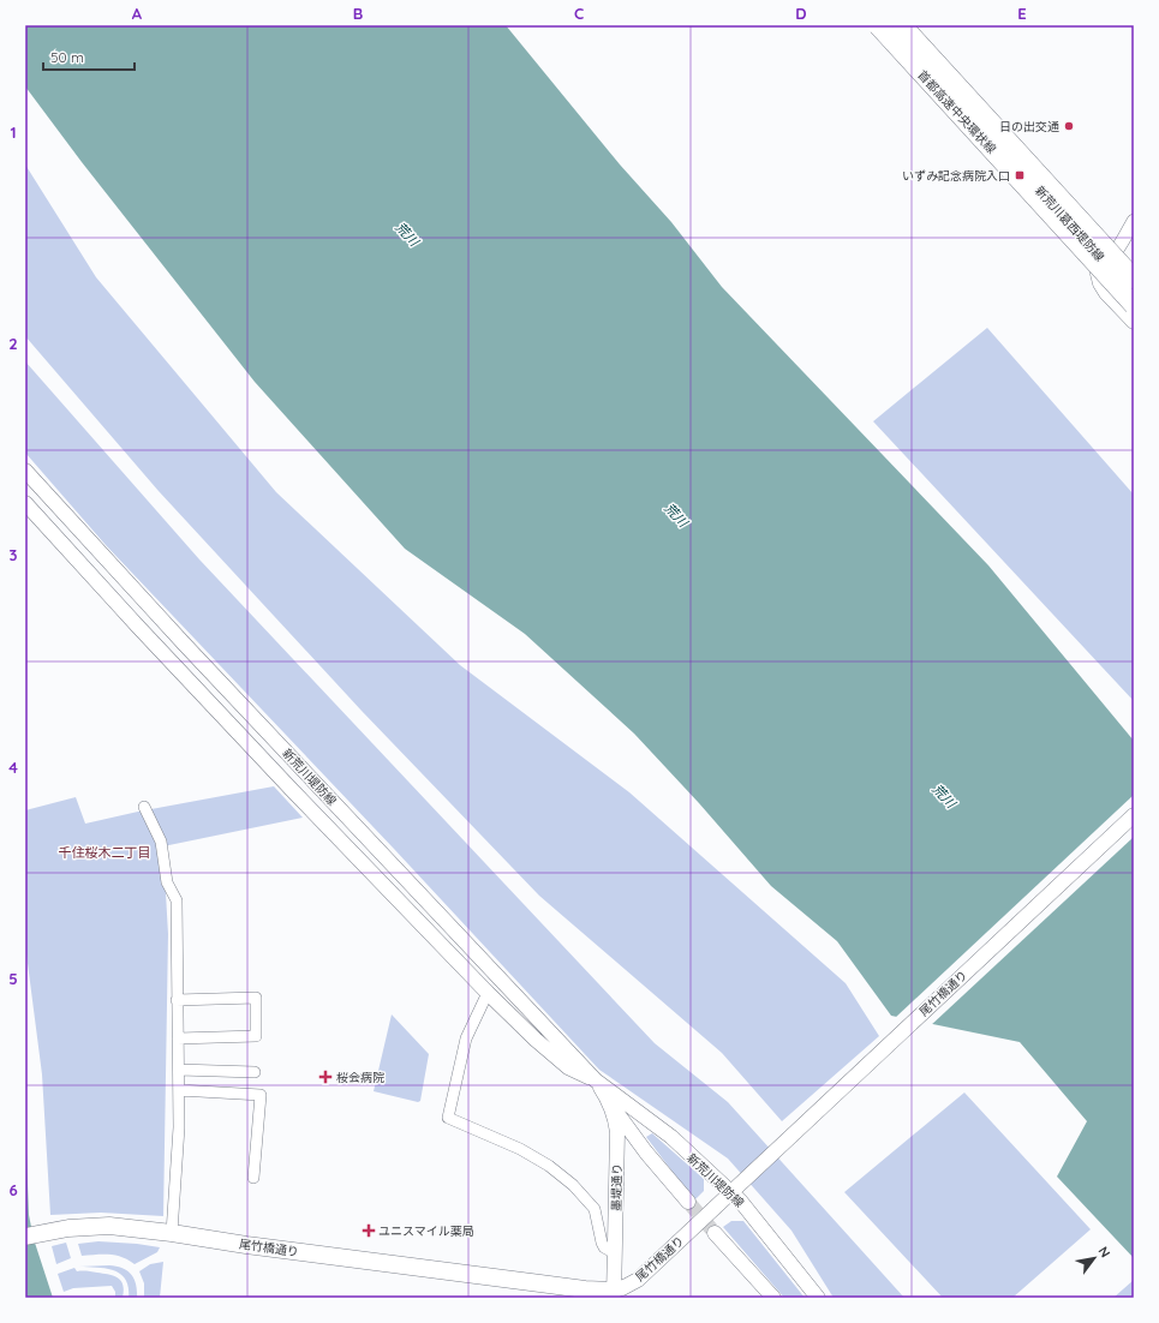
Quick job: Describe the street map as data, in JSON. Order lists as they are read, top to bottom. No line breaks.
{"streets":{"highway":["首都高速中央環状線"],"main road":["新荒川葛西堤防線","新荒川堤防線","尾竹橋通り","墨堤通り"]},"crossings":[["新荒川堤防線","尾竹橋通り"],["新荒川堤防線","墨堤通り"],["尾竹橋通り","墨堤通り"]],"districts":["千住桜木二丁目"],"water":["荒川"],"places":{"other":["日の出交通"],"transit":["いずみ記念病院入口"],"health":["桜会病院","ユニスマイル薬局"]},"scale_bar":"50 m","north":"top right","grid":{"columns":["A","B","C","D","E"],"rows":["1","2","3","4","5","6"]}}
